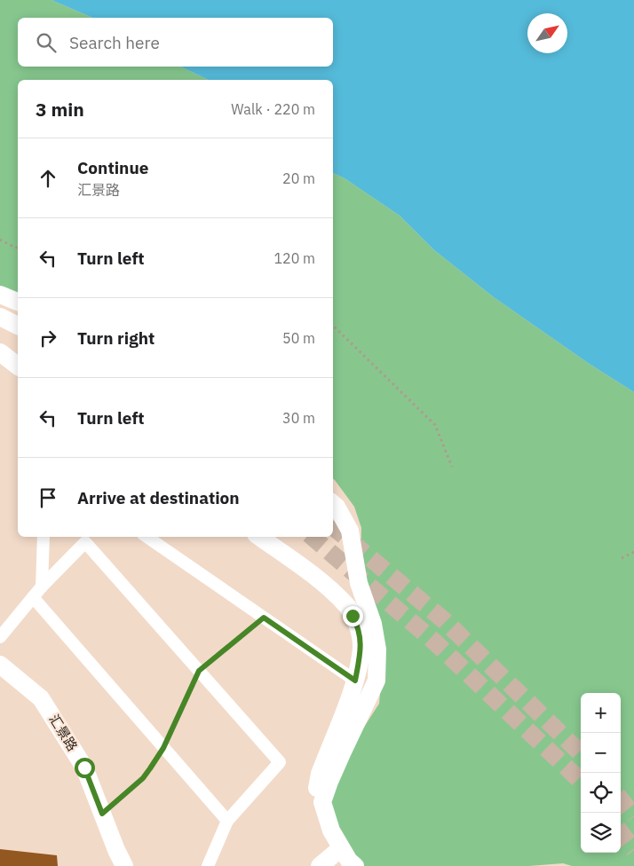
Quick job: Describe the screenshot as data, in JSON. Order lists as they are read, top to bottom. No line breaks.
{"streets":{"main road":["汇景路"]},"north":"top right","page":{"search":"Search here","heading":["3 min","Walk · 220 m"],"list":[["Continue","汇景路","20 m"],["Turn left","120 m"],["Turn right","50 m"],["Turn left","30 m"],"Arrive at destination"],"map_buttons":["+","−"]}}
